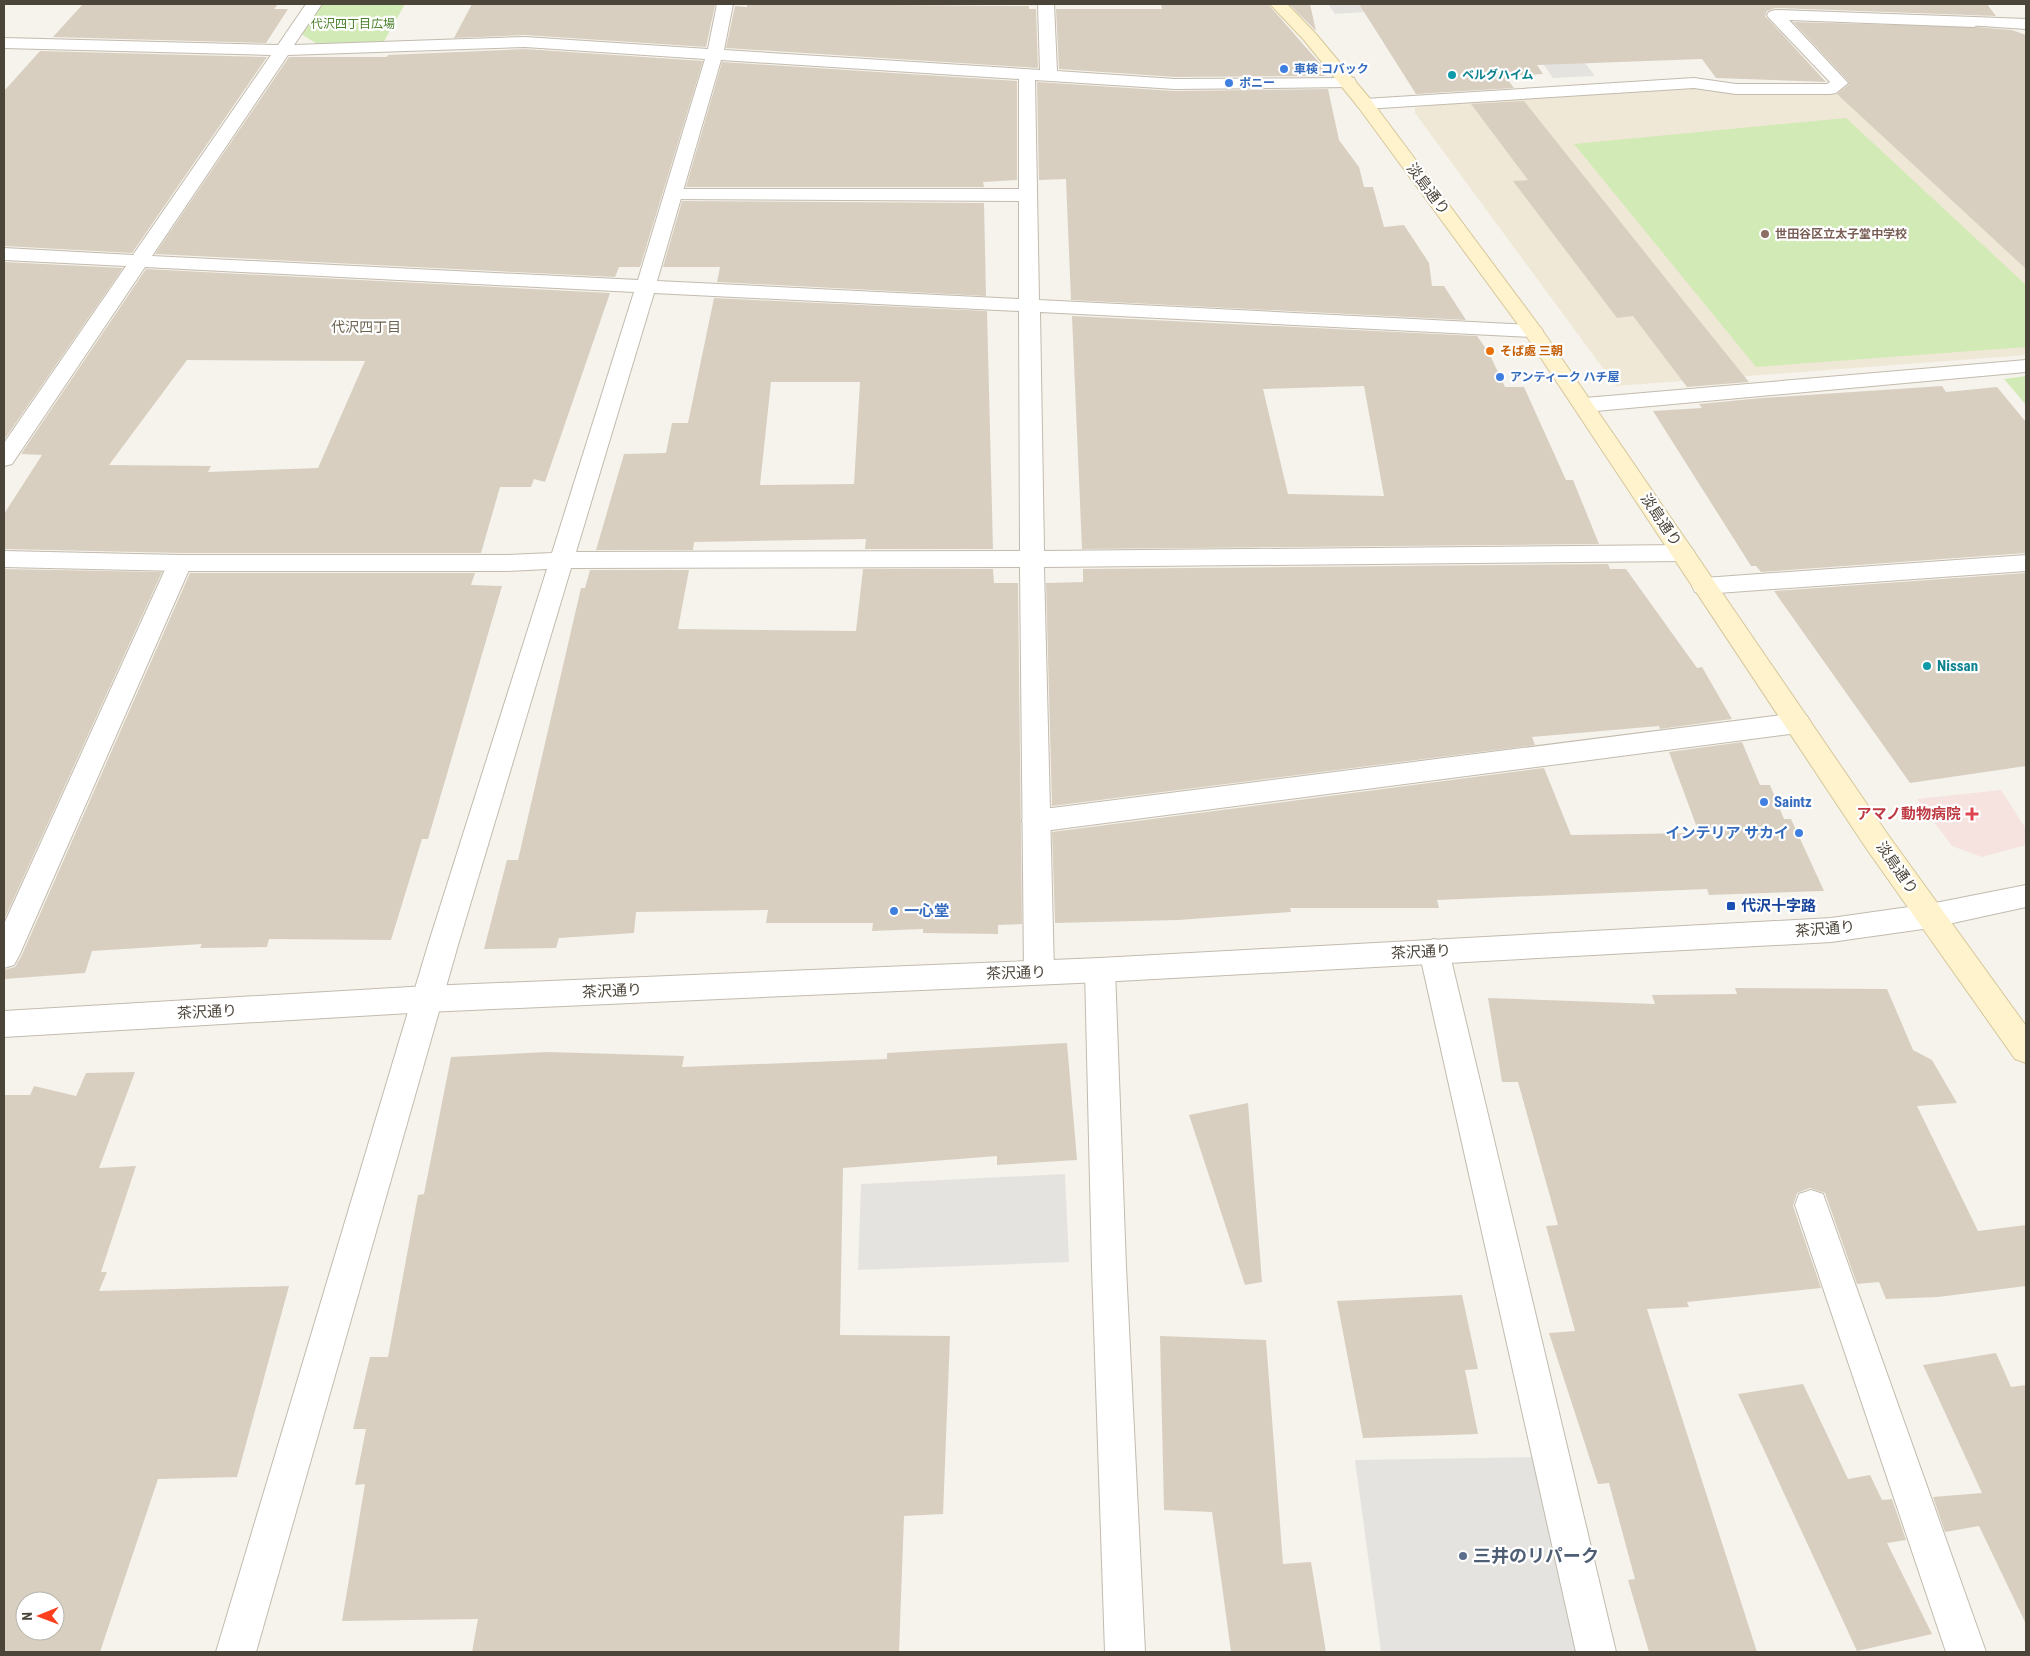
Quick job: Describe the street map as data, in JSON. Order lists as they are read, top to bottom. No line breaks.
{"streets":{"main road":["淡島通り"],"street":["茶沢通り"]},"crossings":[["淡島通り","茶沢通り"]],"districts":["代沢四丁目"],"parks":["代沢四丁目広場"],"places":{"other":["車検 コバック","ベルグハイム","ポニー","世田谷区立太子堂中学校","そば處 三朝","アンティーク ハチ屋","Nissan","Saintz","インテリア サカイ","一心堂","三井のリパーク"],"health":["アマノ動物病院"],"transit":["代沢十字路"]},"north":"left"}
